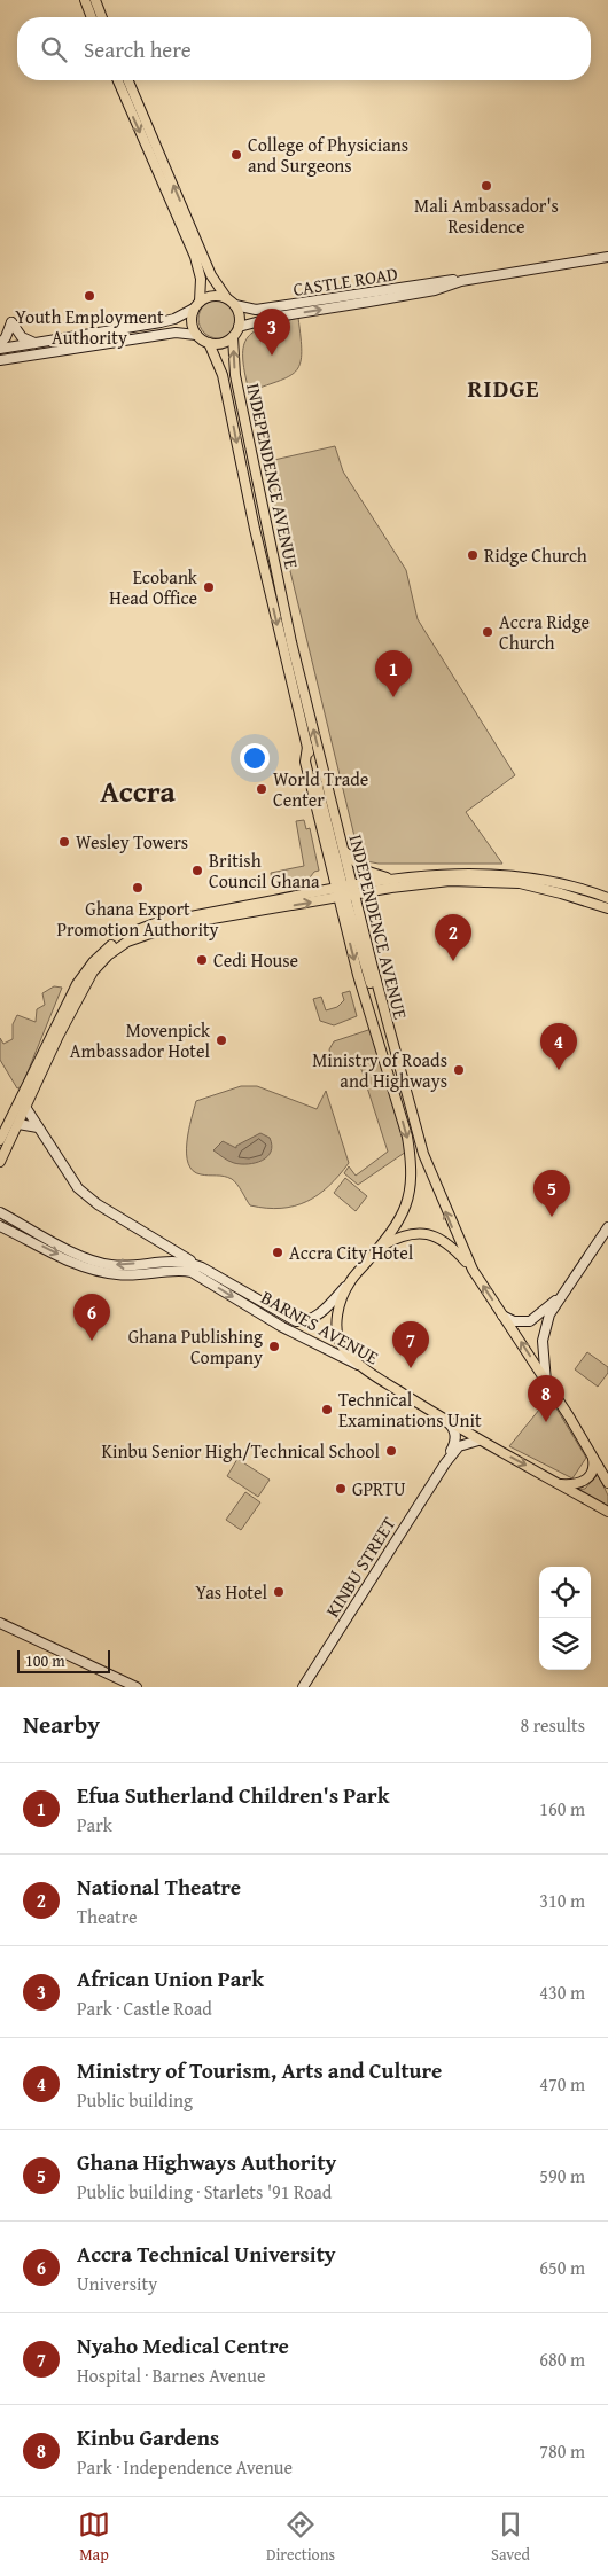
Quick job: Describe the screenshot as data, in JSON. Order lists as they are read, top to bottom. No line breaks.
{"streets":{"main road":["CASTLE ROAD","INDEPENDENCE AVENUE","BARNES AVENUE","KINBU STREET"]},"crossings":[["CASTLE ROAD","INDEPENDENCE AVENUE"],["INDEPENDENCE AVENUE","BARNES AVENUE"]],"districts":["RIDGE","Accra"],"places":["College of Physicians and Surgeons","Mali Ambassador's Residence","Youth Employment Authority","Ridge Church","Ecobank Head Office","Accra Ridge Church","World Trade Center","Wesley Towers","British Council Ghana","Ghana Export Promotion Authority","Cedi House","Movenpick Ambassador Hotel","Ministry of Roads and Highways","Accra City Hotel","Ghana Publishing Company","Technical Examinations Unit","Kinbu Senior High/Technical School","GPRTU","Yas Hotel"],"scale_bar":"100 m","page":{"search":"Search here","pins":["3","1","2","4","5","6","7","8"],"scale":"100 m","heading":["Nearby","8 results"],"list":[{"mark":"1","name":"Efua Sutherland Children's Park","note":"Park","value":"160 m"},{"mark":"2","name":"National Theatre","note":"Theatre","value":"310 m"},{"mark":"3","name":"African Union Park","note":"Park · Castle Road","value":"430 m"},{"mark":"4","name":"Ministry of Tourism, Arts and Culture","note":"Public building","value":"470 m"},{"mark":"5","name":"Ghana Highways Authority","note":"Public building · Starlets '91 Road","value":"590 m"},{"mark":"6","name":"Accra Technical University","note":"University","value":"650 m"},{"mark":"7","name":"Nyaho Medical Centre","note":"Hospital · Barnes Avenue","value":"680 m"},{"mark":"8","name":"Kinbu Gardens","note":"Park · Independence Avenue","value":"780 m"}],"nav":["Map","Directions","Saved"]}}
